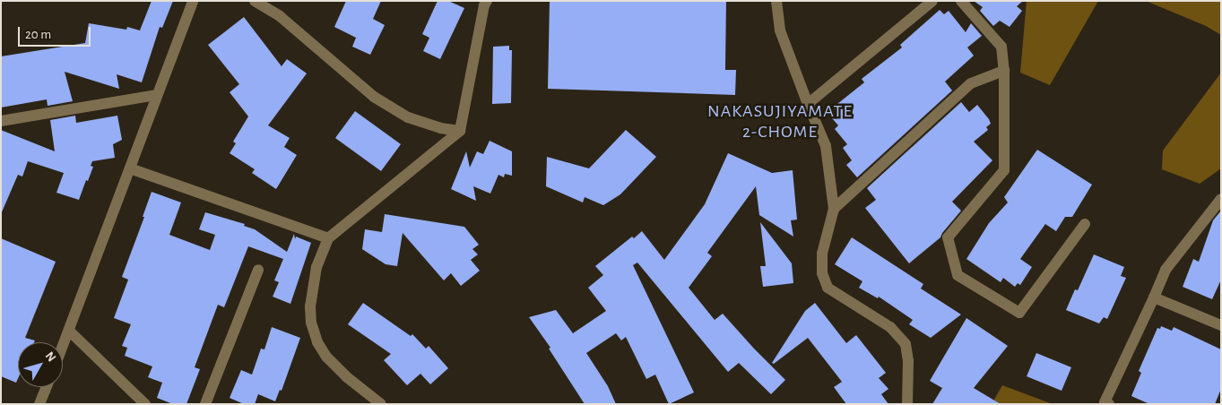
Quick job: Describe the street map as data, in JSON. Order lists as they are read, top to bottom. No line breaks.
{"districts":["NAKASUJIYAMATE 2-CHOME"],"scale_bar":"20 m","north":"top right"}
